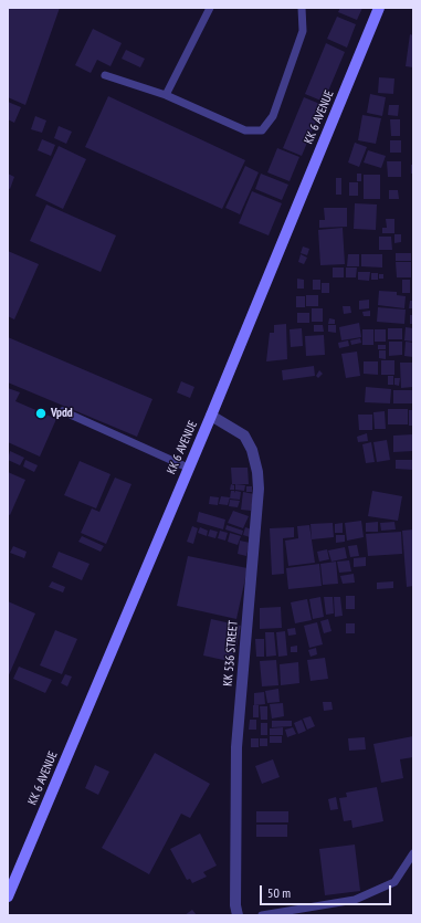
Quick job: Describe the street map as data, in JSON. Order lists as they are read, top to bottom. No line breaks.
{"streets":{"main road":["KK 6 AVENUE"],"street":["KK 536 STREET"]},"crossings":[["KK 6 AVENUE","KK 536 STREET"]],"places":["Vpdd"],"scale_bar":"50 m"}
